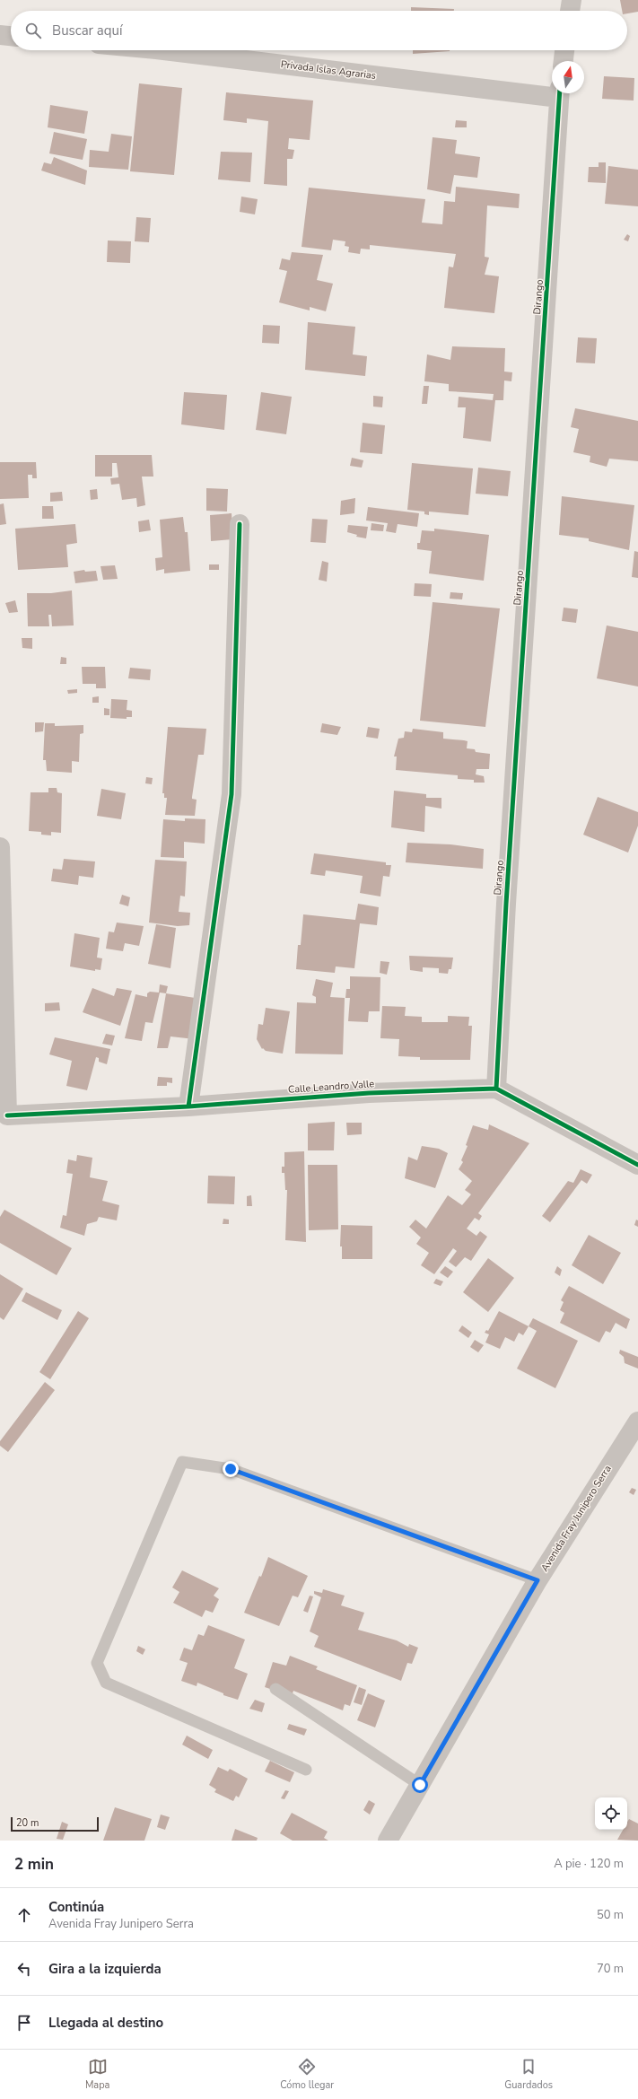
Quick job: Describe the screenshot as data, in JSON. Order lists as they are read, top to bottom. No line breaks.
{"streets":{"street":["Privada Islas Agrarias","Dirango","Calle Leandro Valle","Avenida Fray Junipero Serra"]},"crossings":[["Dirango","Calle Leandro Valle"]],"scale_bar":"20 m","north":"top","page":{"search":"Buscar aquí","scale":"20 m","heading":["2 min","A pie · 120 m"],"list":[["Continúa","Avenida Fray Junipero Serra","50 m"],["Gira a la izquierda","70 m"],"Llegada al destino"],"nav":["Mapa","Cómo llegar","Guardados"]}}
